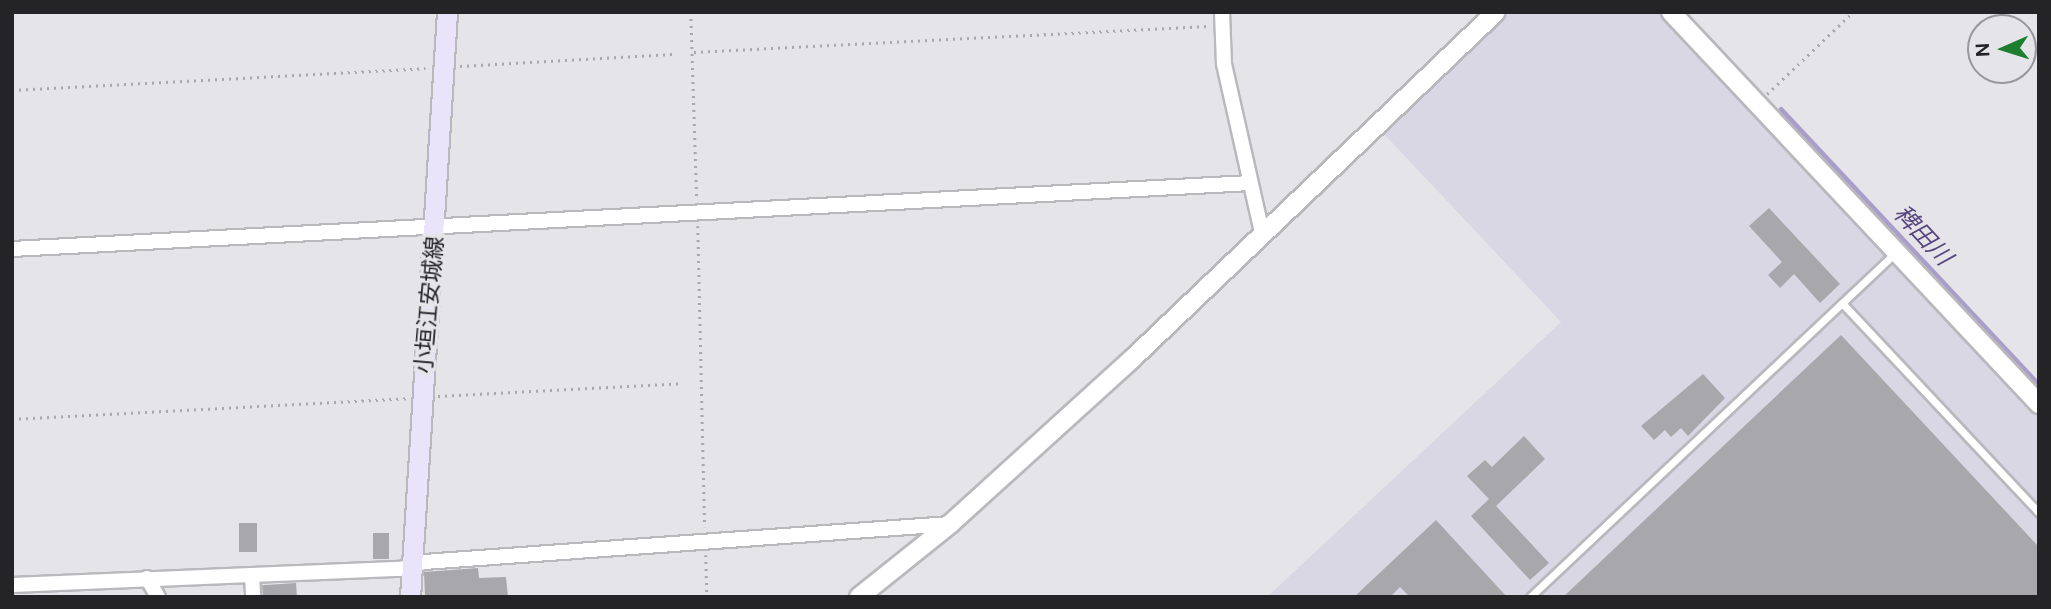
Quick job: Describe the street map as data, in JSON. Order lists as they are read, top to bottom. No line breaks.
{"streets":{"main road":["小垣江安城線"]},"water":["稗田川"],"north":"left"}
